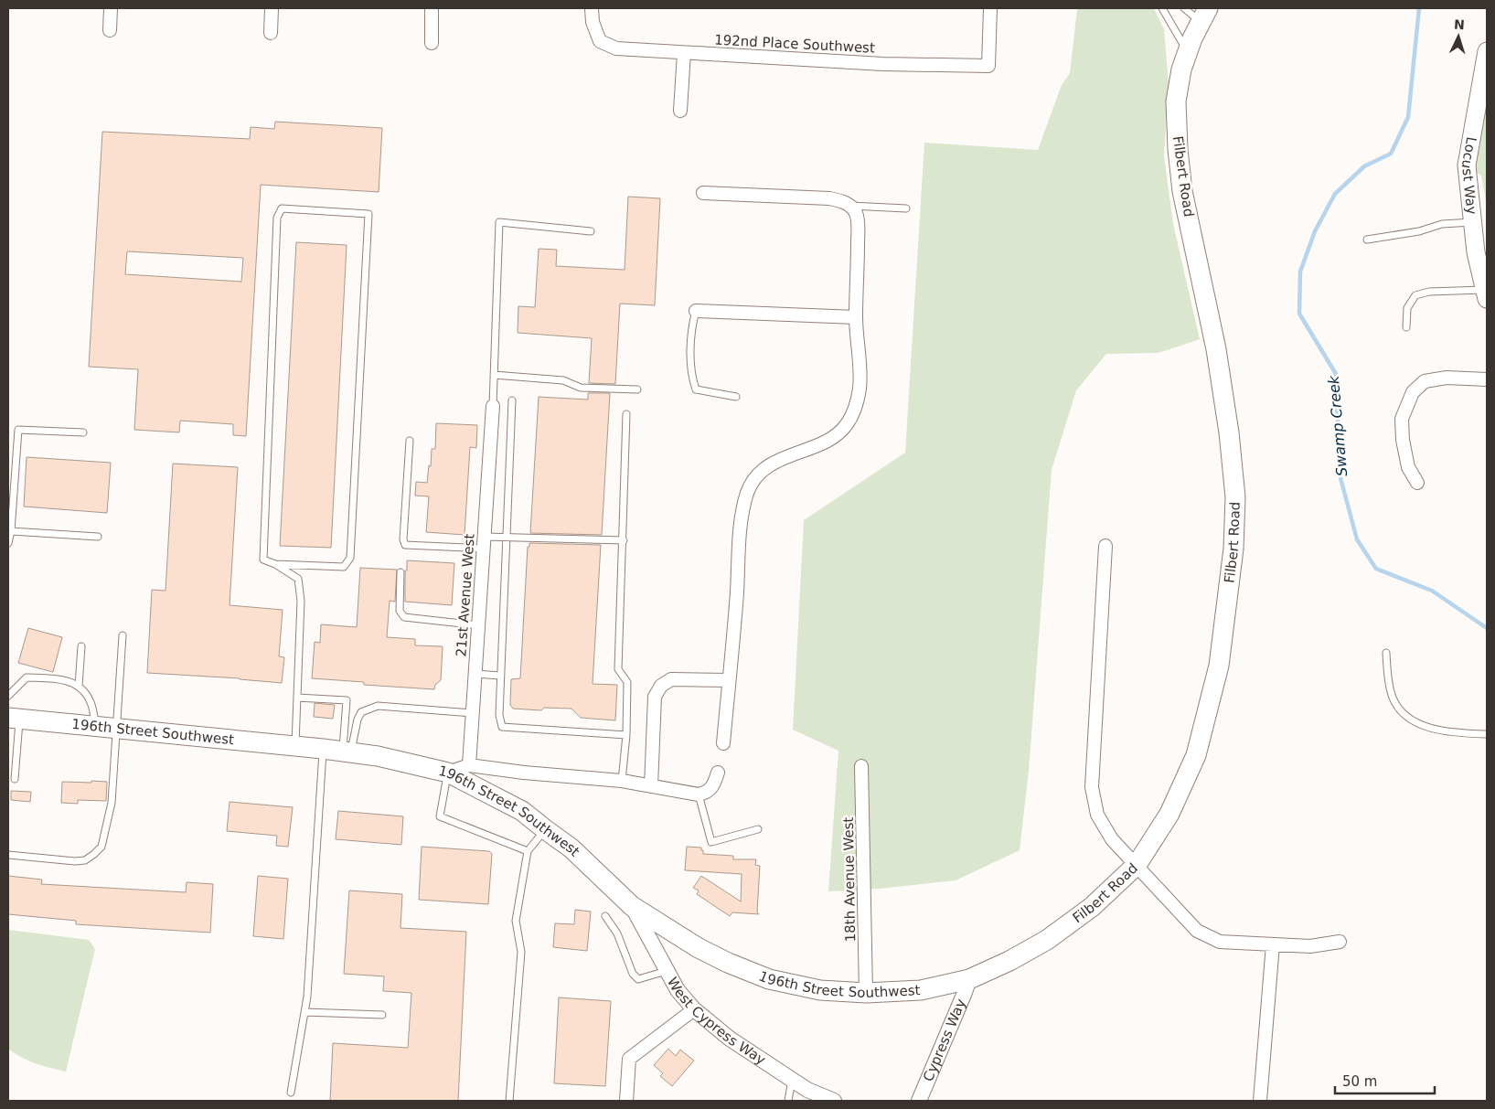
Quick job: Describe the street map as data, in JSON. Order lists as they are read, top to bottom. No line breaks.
{"streets":{"main road":["Locust Way","Filbert Road","196th Street Southwest"],"street":["192nd Place Southwest","21st Avenue West","18th Avenue West","West Cypress Way","Cypress Way"]},"crossings":[["Filbert Road","196th Street Southwest"],["Filbert Road","Cypress Way"],["196th Street Southwest","18th Avenue West"],["196th Street Southwest","West Cypress Way"],["196th Street Southwest","Cypress Way"]],"water":["Swamp Creek"],"scale_bar":"50 m","north":"top"}
